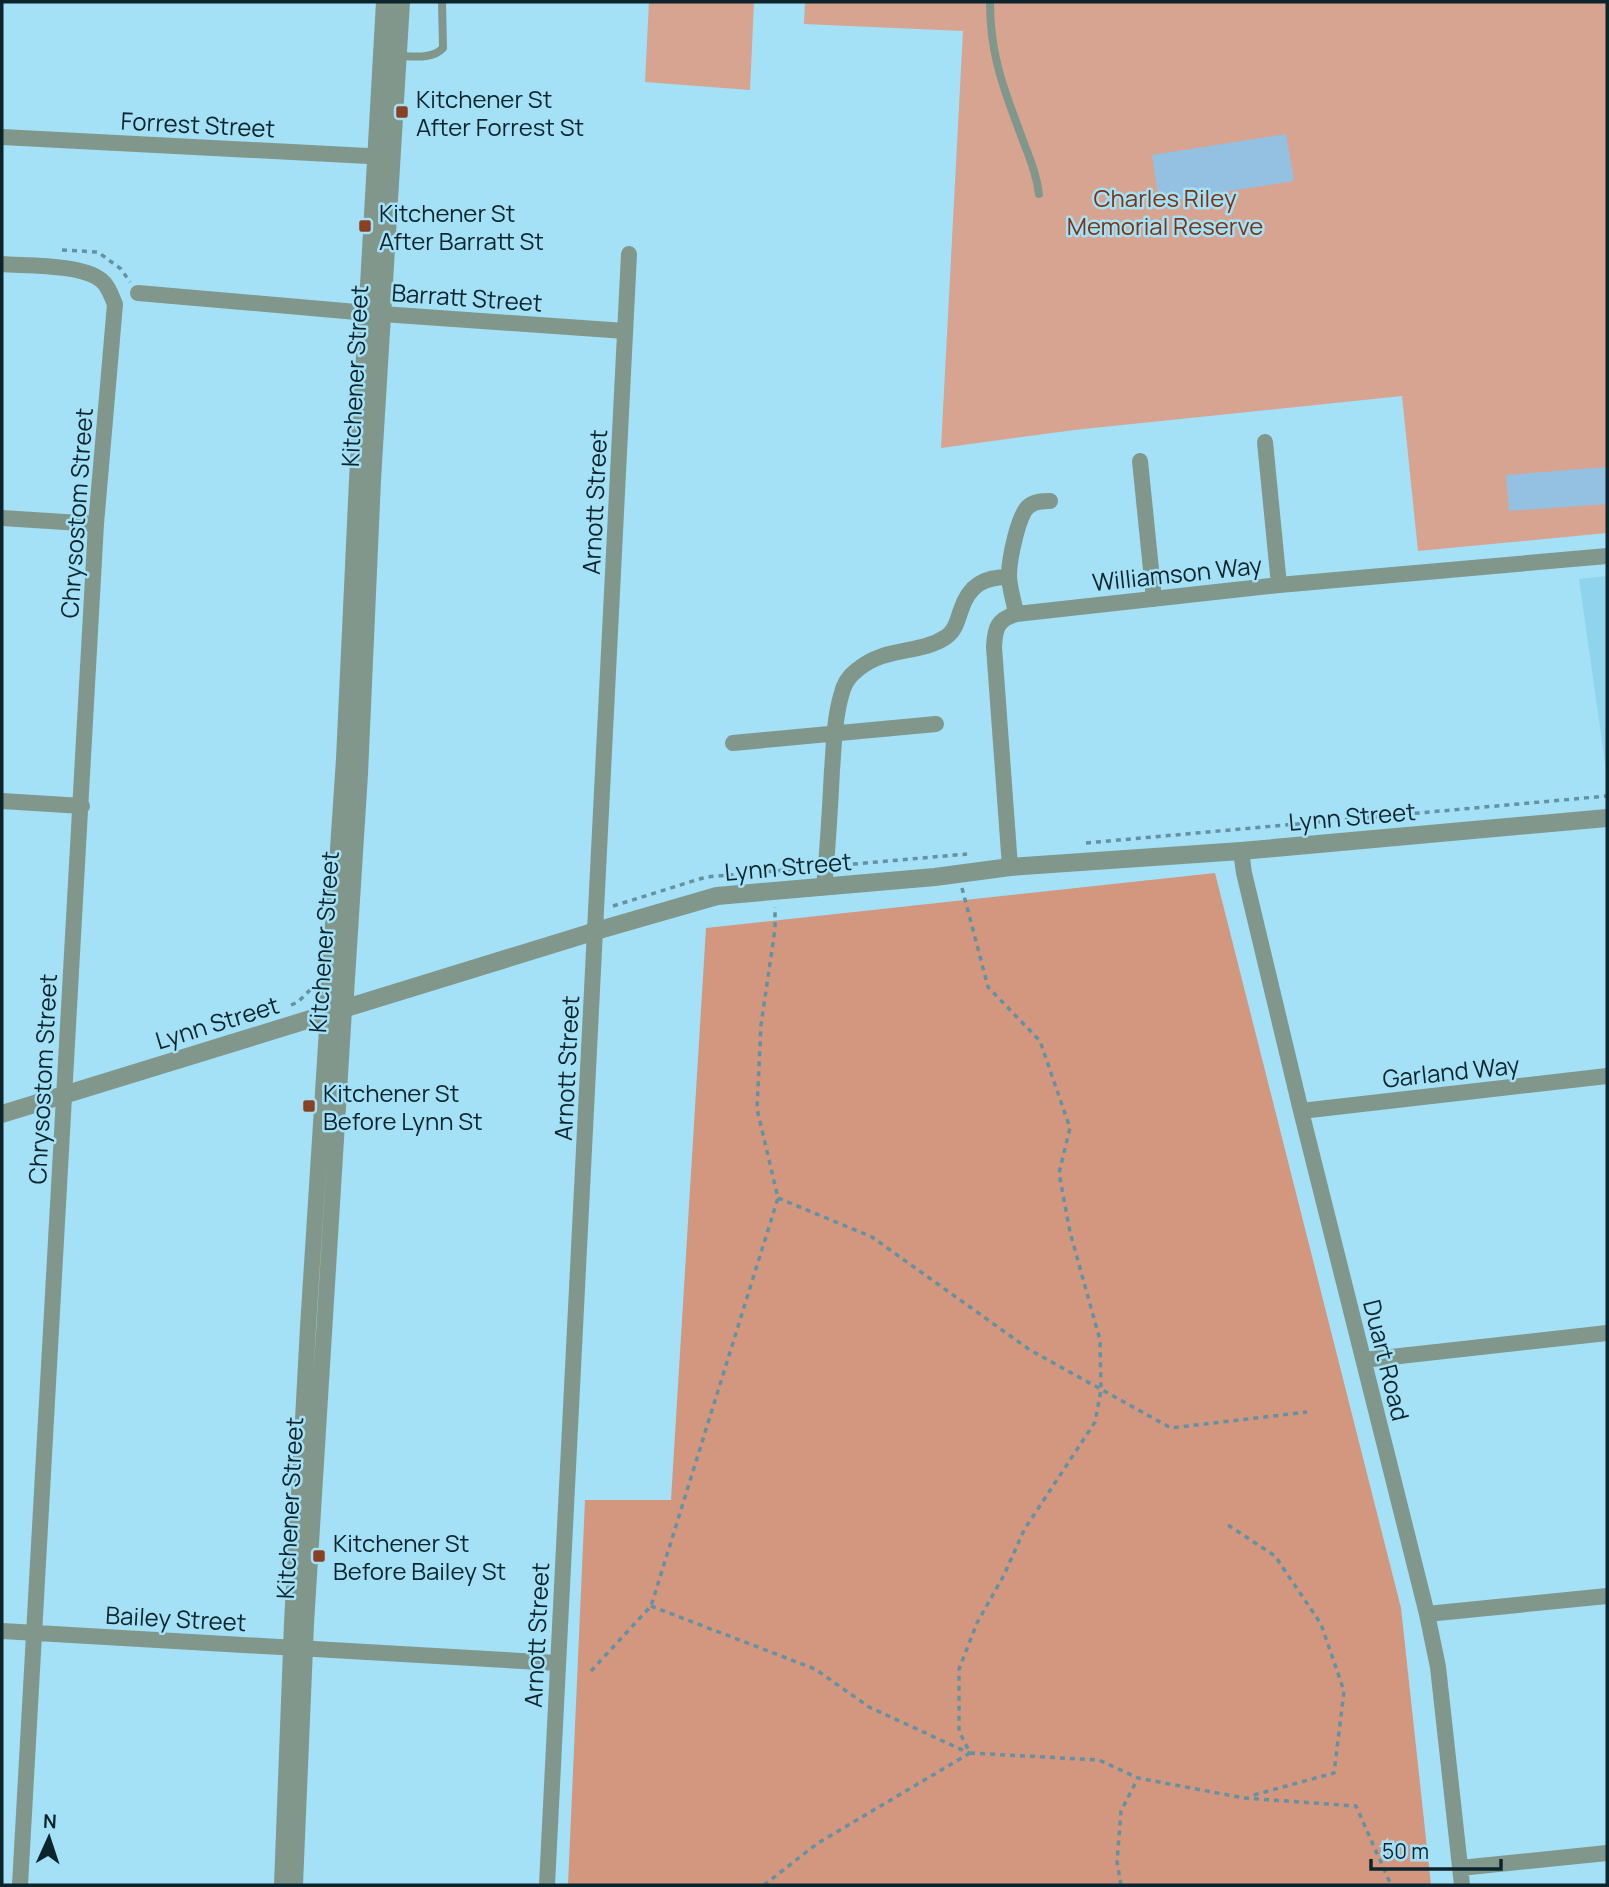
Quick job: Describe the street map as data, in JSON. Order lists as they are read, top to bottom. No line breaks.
{"streets":{"street":["Forrest Street","Barratt Street","Kitchener Street","Arnott Street","Chrysostom Street","Williamson Way","Lynn Street","Garland Way","Duart Road","Bailey Street"]},"crossings":[["Forrest Street","Kitchener Street"],["Barratt Street","Kitchener Street"],["Barratt Street","Arnott Street"],["Kitchener Street","Lynn Street"],["Kitchener Street","Bailey Street"],["Arnott Street","Lynn Street"],["Arnott Street","Bailey Street"],["Chrysostom Street","Lynn Street"],["Chrysostom Street","Bailey Street"],["Lynn Street","Duart Road"],["Garland Way","Duart Road"]],"parks":["Charles Riley Memorial Reserve"],"places":{"transit":["Kitchener St After Forrest St","Kitchener St After Barratt St","Kitchener St Before Lynn St","Kitchener St Before Bailey St"]},"scale_bar":"50 m","north":"top"}
